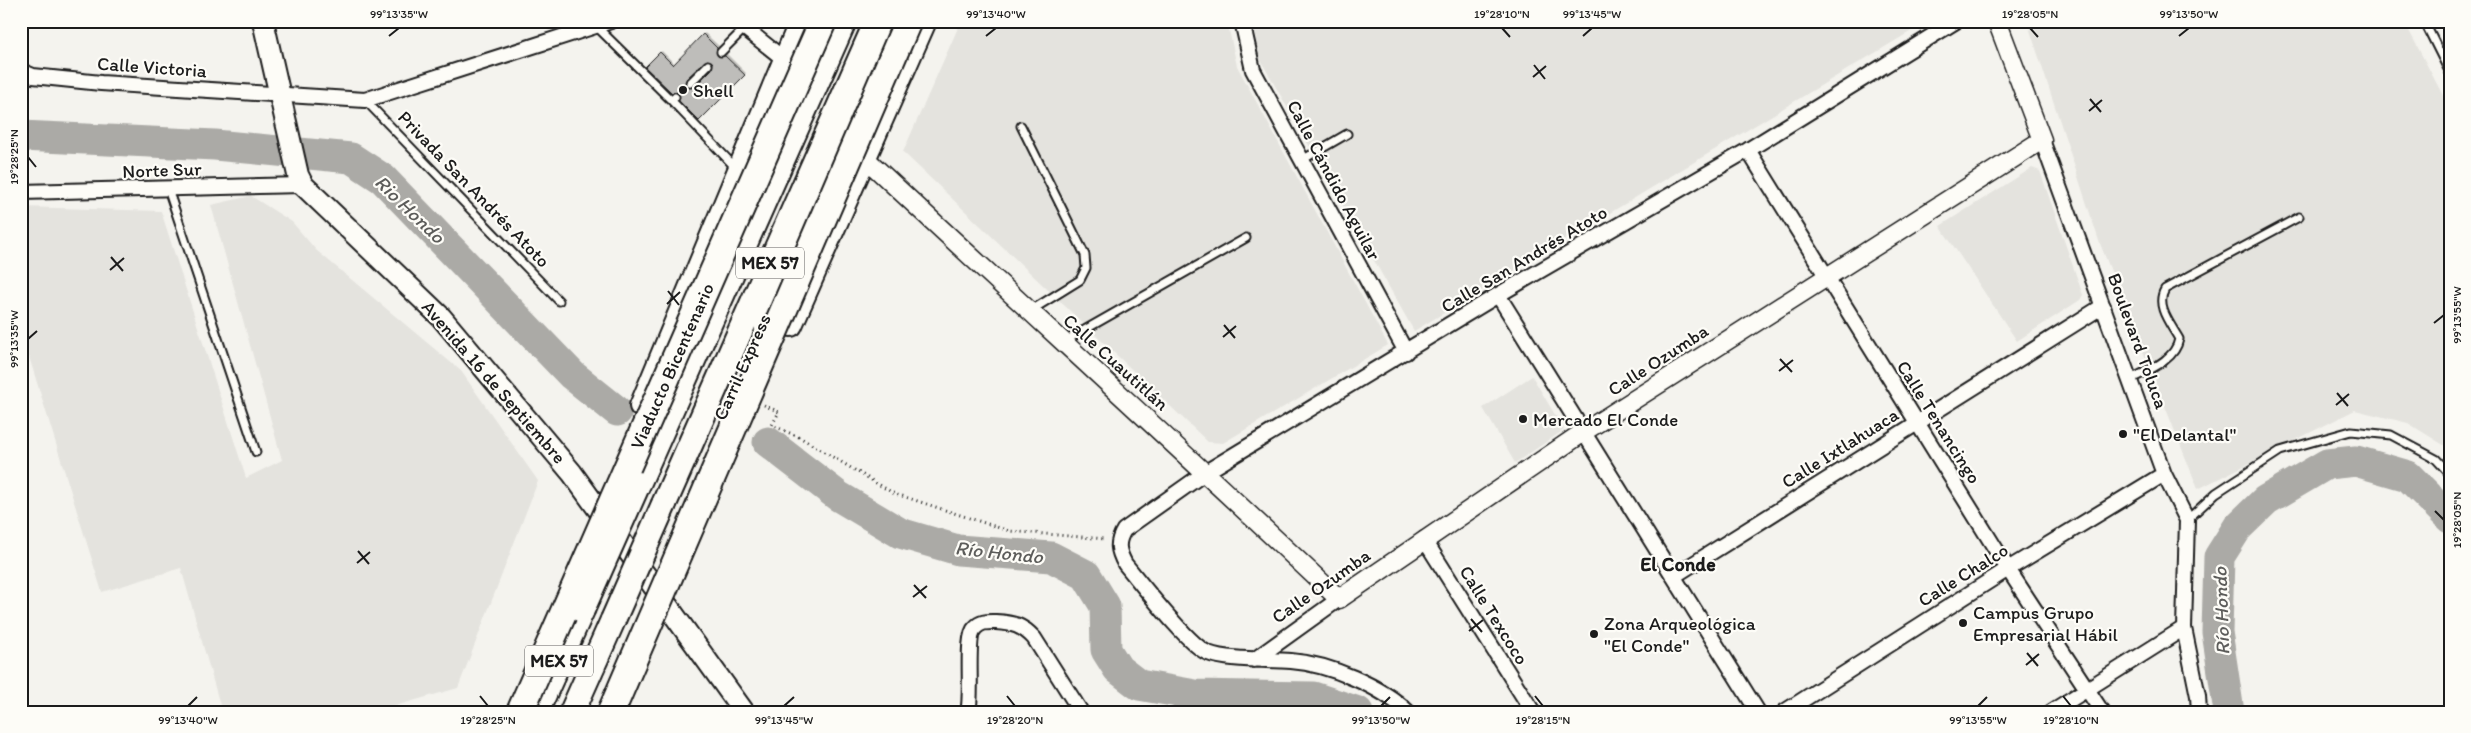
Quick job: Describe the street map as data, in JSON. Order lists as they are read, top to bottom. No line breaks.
{"streets":{"highway":["MEX 57","Viaducto Bicentenario","Carril Express"],"main road":["Avenida 16 de Septiembre"],"street":["Calle Victoria","Norte Sur","Calle Cándido Aguilar","Calle San Andrés Atoto","Boulevard Toluca","Calle Ozumba","Calle Cuautitlán","Calle Tenancingo","Calle Ixtlahuaca","Calle Chalco","Calle Texcoco"],"lane":["Privada San Andrés Atoto"]},"crossings":[["Norte Sur","Avenida 16 de Septiembre"],["Calle Cándido Aguilar","Calle San Andrés Atoto"],["Calle San Andrés Atoto","Calle Cuautitlán"],["Calle San Andrés Atoto","Calle Tenancingo"],["Boulevard Toluca","Calle Ozumba"],["Boulevard Toluca","Calle Ixtlahuaca"],["Boulevard Toluca","Calle Chalco"],["Calle Ozumba","Calle Cuautitlán"],["Calle Ozumba","Calle Tenancingo"],["Calle Ozumba","Calle Texcoco"],["Calle Tenancingo","Calle Ixtlahuaca"],["Calle Tenancingo","Calle Chalco"]],"districts":["El Conde"],"water":["Rio Hondo","Río Hondo"],"places":["Shell","Mercado El Conde","\"El Delantal\"","Campus Grupo Empresarial Hábil","Zona Arqueológica \"El Conde\""],"coordinates":["99°13'35\"W","99°13'40\"W","19°28'10\"N","99°13'45\"W","19°28'05\"N","99°13'50\"W","19°28'25\"N","99°13'55\"W","19°28'20\"N","19°28'15\"N"]}
